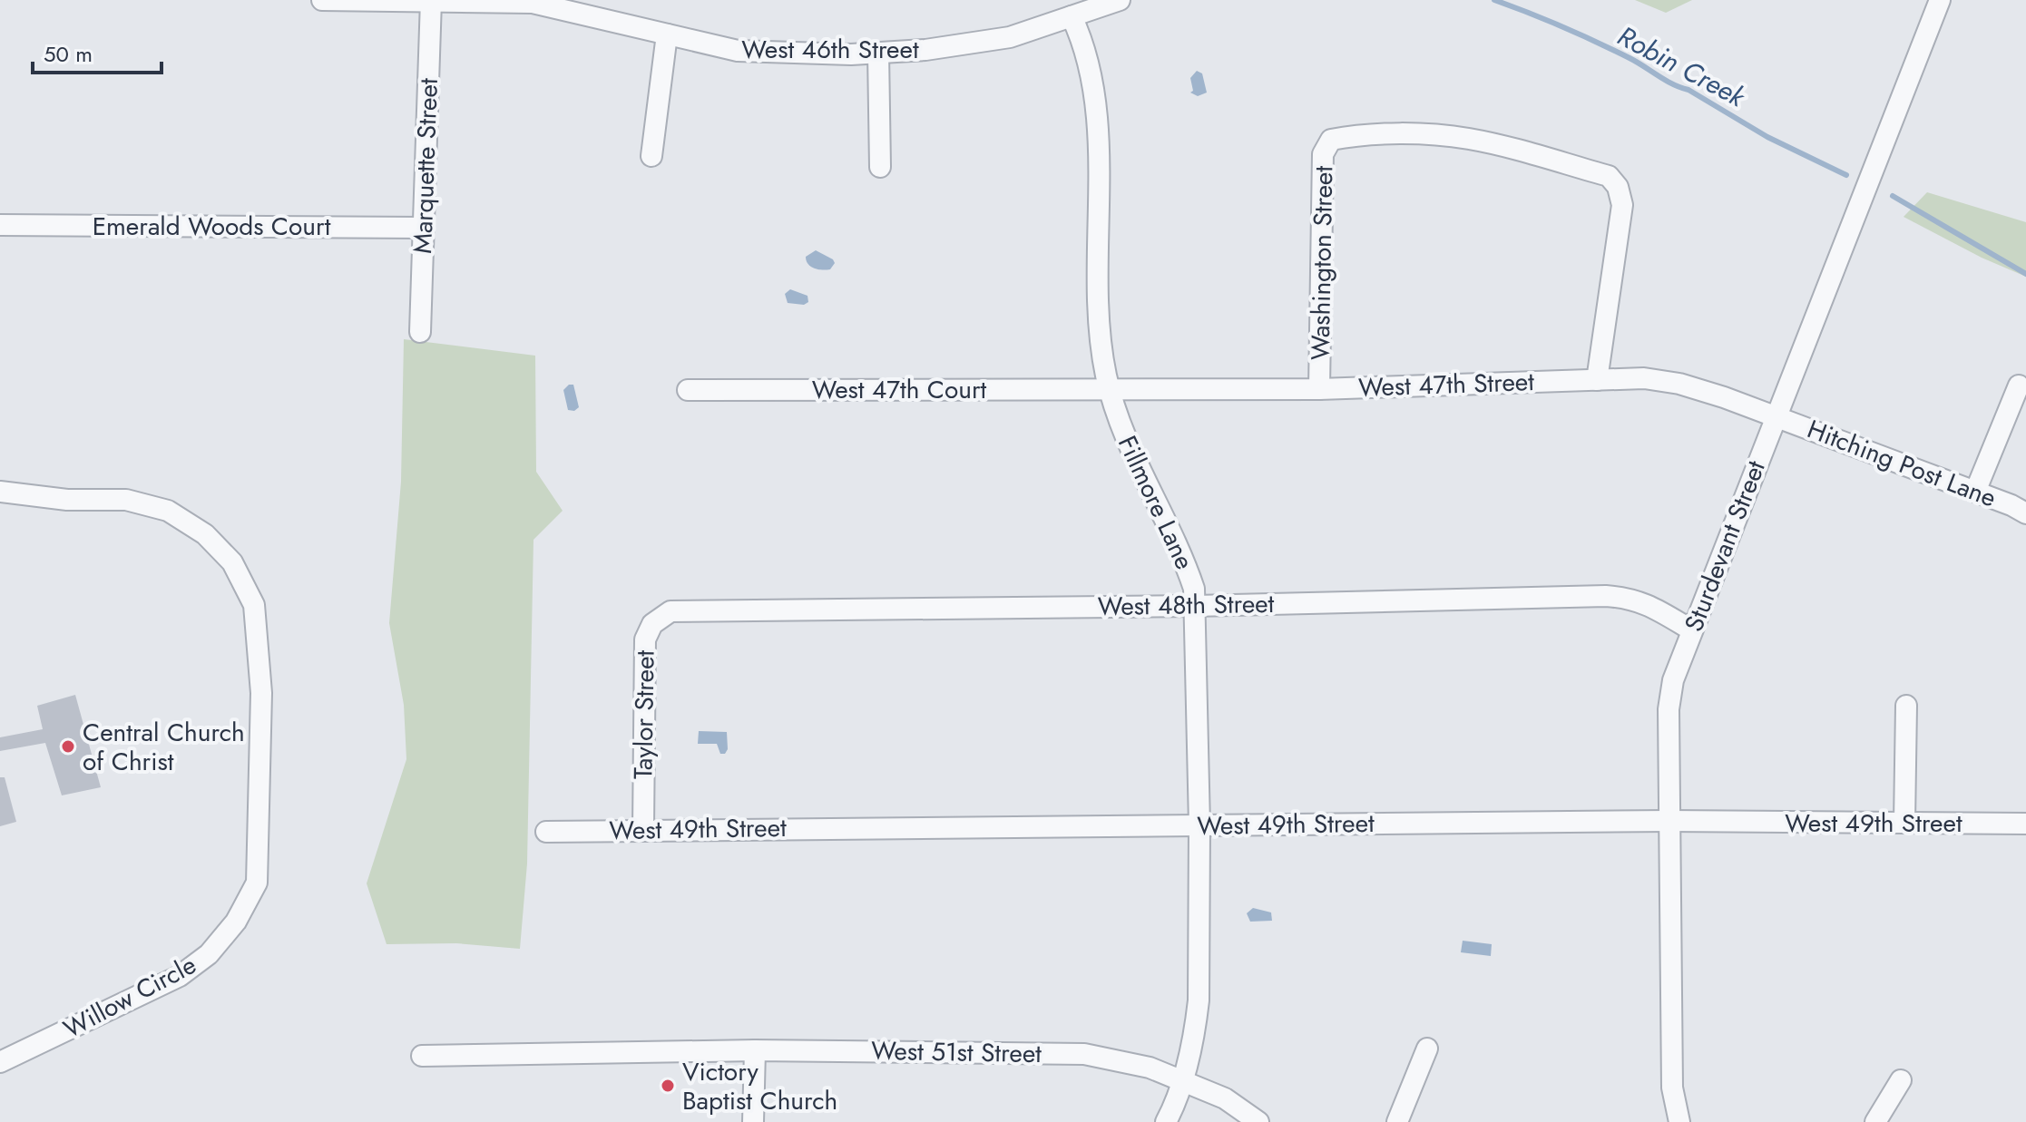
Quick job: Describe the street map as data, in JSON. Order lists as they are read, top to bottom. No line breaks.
{"streets":{"street":["West 46th Street","Marquette Street","Emerald Woods Court","Washington Street","West 47th Street","West 47th Court","Hitching Post Lane","Fillmore Lane","Sturdevant Street","West 48th Street","Taylor Street","West 49th Street","Willow Circle","West 51st Street"]},"crossings":[["West 46th Street","Marquette Street"],["West 46th Street","Fillmore Lane"],["Marquette Street","Emerald Woods Court"],["Washington Street","West 47th Street"],["West 47th Street","West 47th Court"],["West 47th Street","Hitching Post Lane"],["West 47th Street","Fillmore Lane"],["West 47th Street","Sturdevant Street"],["West 47th Court","Fillmore Lane"],["Hitching Post Lane","Sturdevant Street"],["Fillmore Lane","West 48th Street"],["Fillmore Lane","West 49th Street"],["Fillmore Lane","West 51st Street"],["Sturdevant Street","West 48th Street"],["Sturdevant Street","West 49th Street"],["West 48th Street","Taylor Street"],["Taylor Street","West 49th Street"]],"water":["Robin Creek"],"places":["Central Church of Christ","Victory Baptist Church"],"scale_bar":"50 m"}
